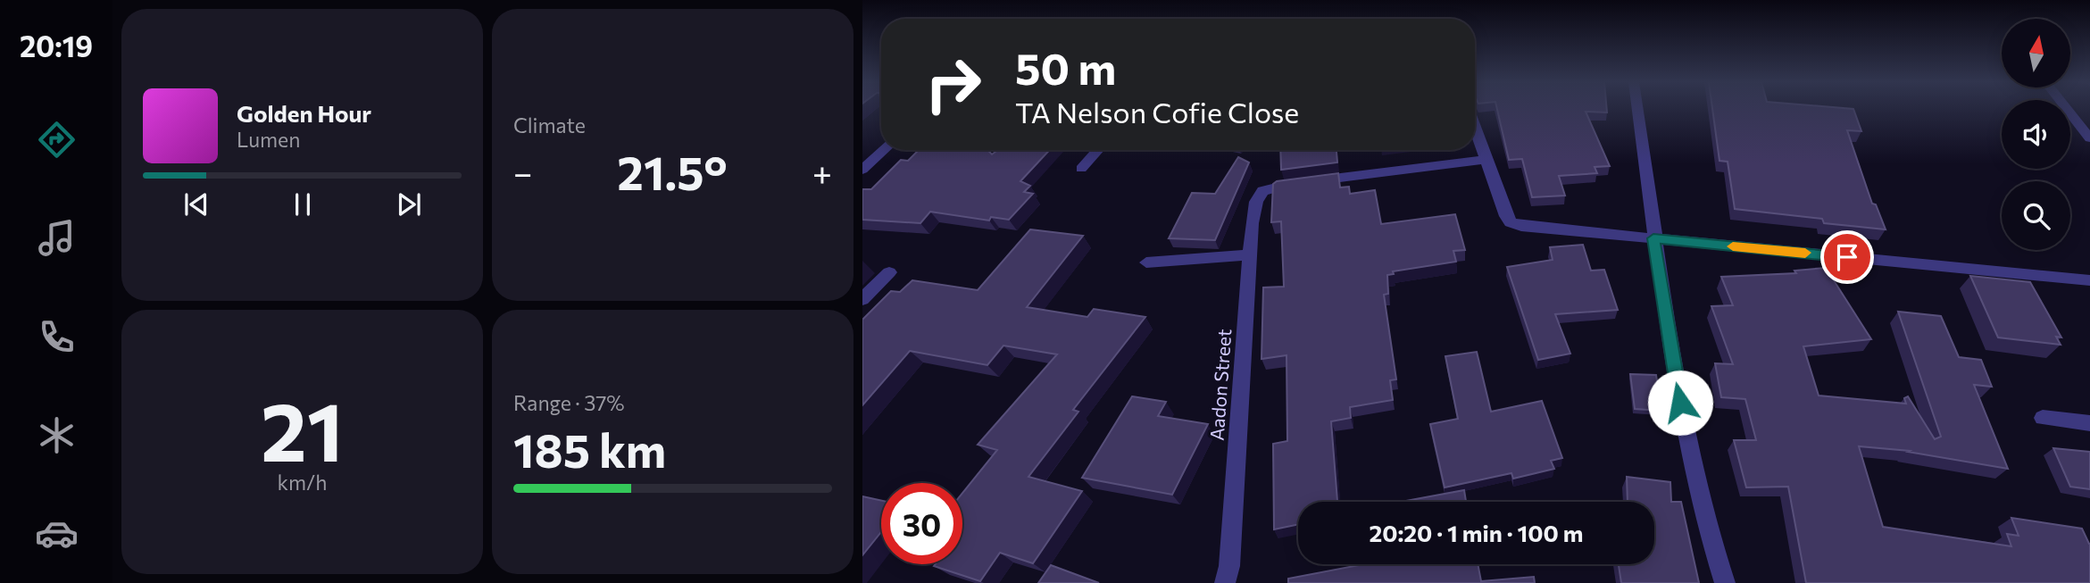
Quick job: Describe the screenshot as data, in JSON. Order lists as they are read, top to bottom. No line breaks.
{"streets":{"street":["Aadon Street"]},"north":"top","page":{"tabs":"20:19","tile":["Climate",["21","km/h"],["Range · 37%","185 km"]],"turn":["50 m","TA Nelson Cofie Close"],"song":["Golden Hour","Lumen"],"heat":["−","21.5°","+"],"limit":"30","trip":"20:20 · 1 min · 100 m"}}
